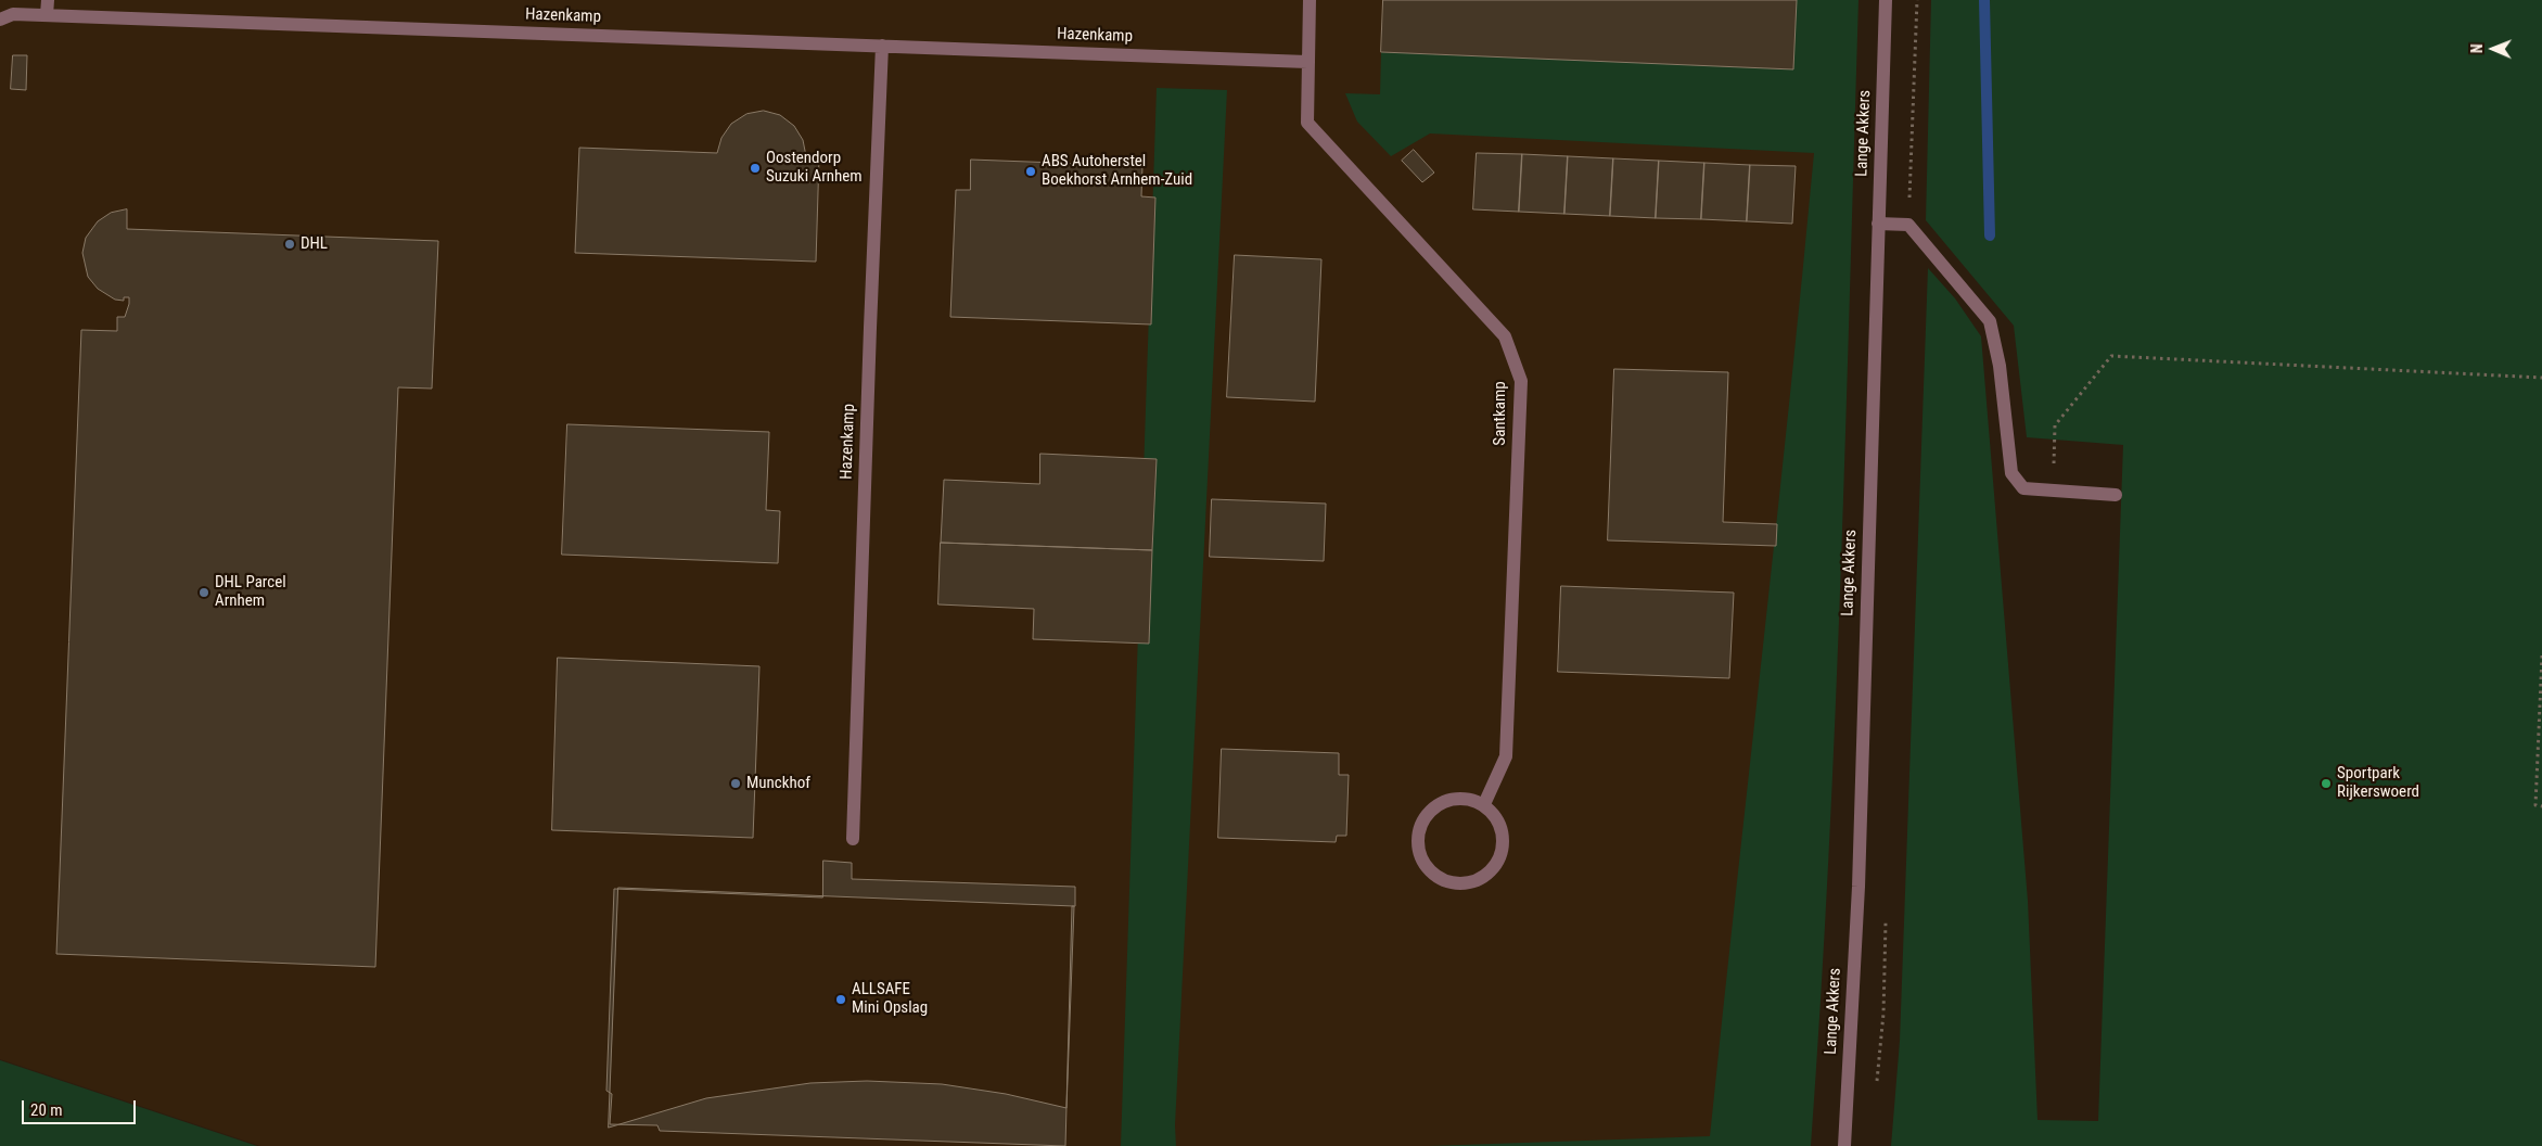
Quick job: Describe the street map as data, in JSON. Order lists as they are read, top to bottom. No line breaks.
{"streets":{"street":["Hazenkamp","Lange Akkers","Santkamp"]},"crossings":[["Hazenkamp","Santkamp"]],"places":["Oostendorp Suzuki Arnhem","ABS Autoherstel Boekhorst Arnhem-Zuid","DHL","DHL Parcel Arnhem","Munckhof","Sportpark Rijkerswoerd","ALLSAFE Mini Opslag"],"scale_bar":"20 m","north":"left"}
